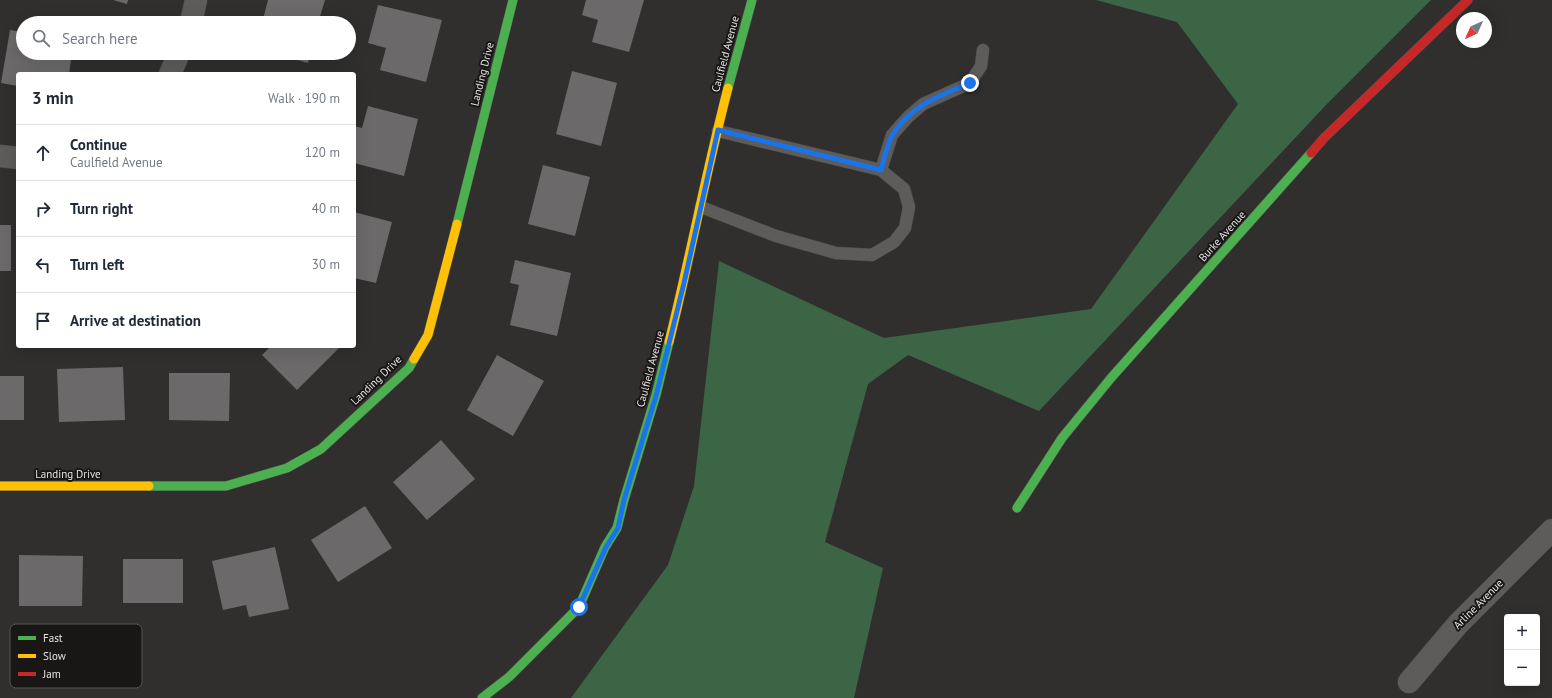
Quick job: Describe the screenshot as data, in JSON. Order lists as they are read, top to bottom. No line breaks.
{"streets":{"street":["Caulfield Avenue","Landing Drive","Burke Avenue","Arline Avenue"]},"legend":["Fast","Slow","Jam"],"north":"bottom left","page":{"search":"Search here","heading":["3 min","Walk · 190 m"],"list":[["Continue","Caulfield Avenue","120 m"],["Turn right","40 m"],["Turn left","30 m"],"Arrive at destination"],"map_buttons":["+","−"]}}
